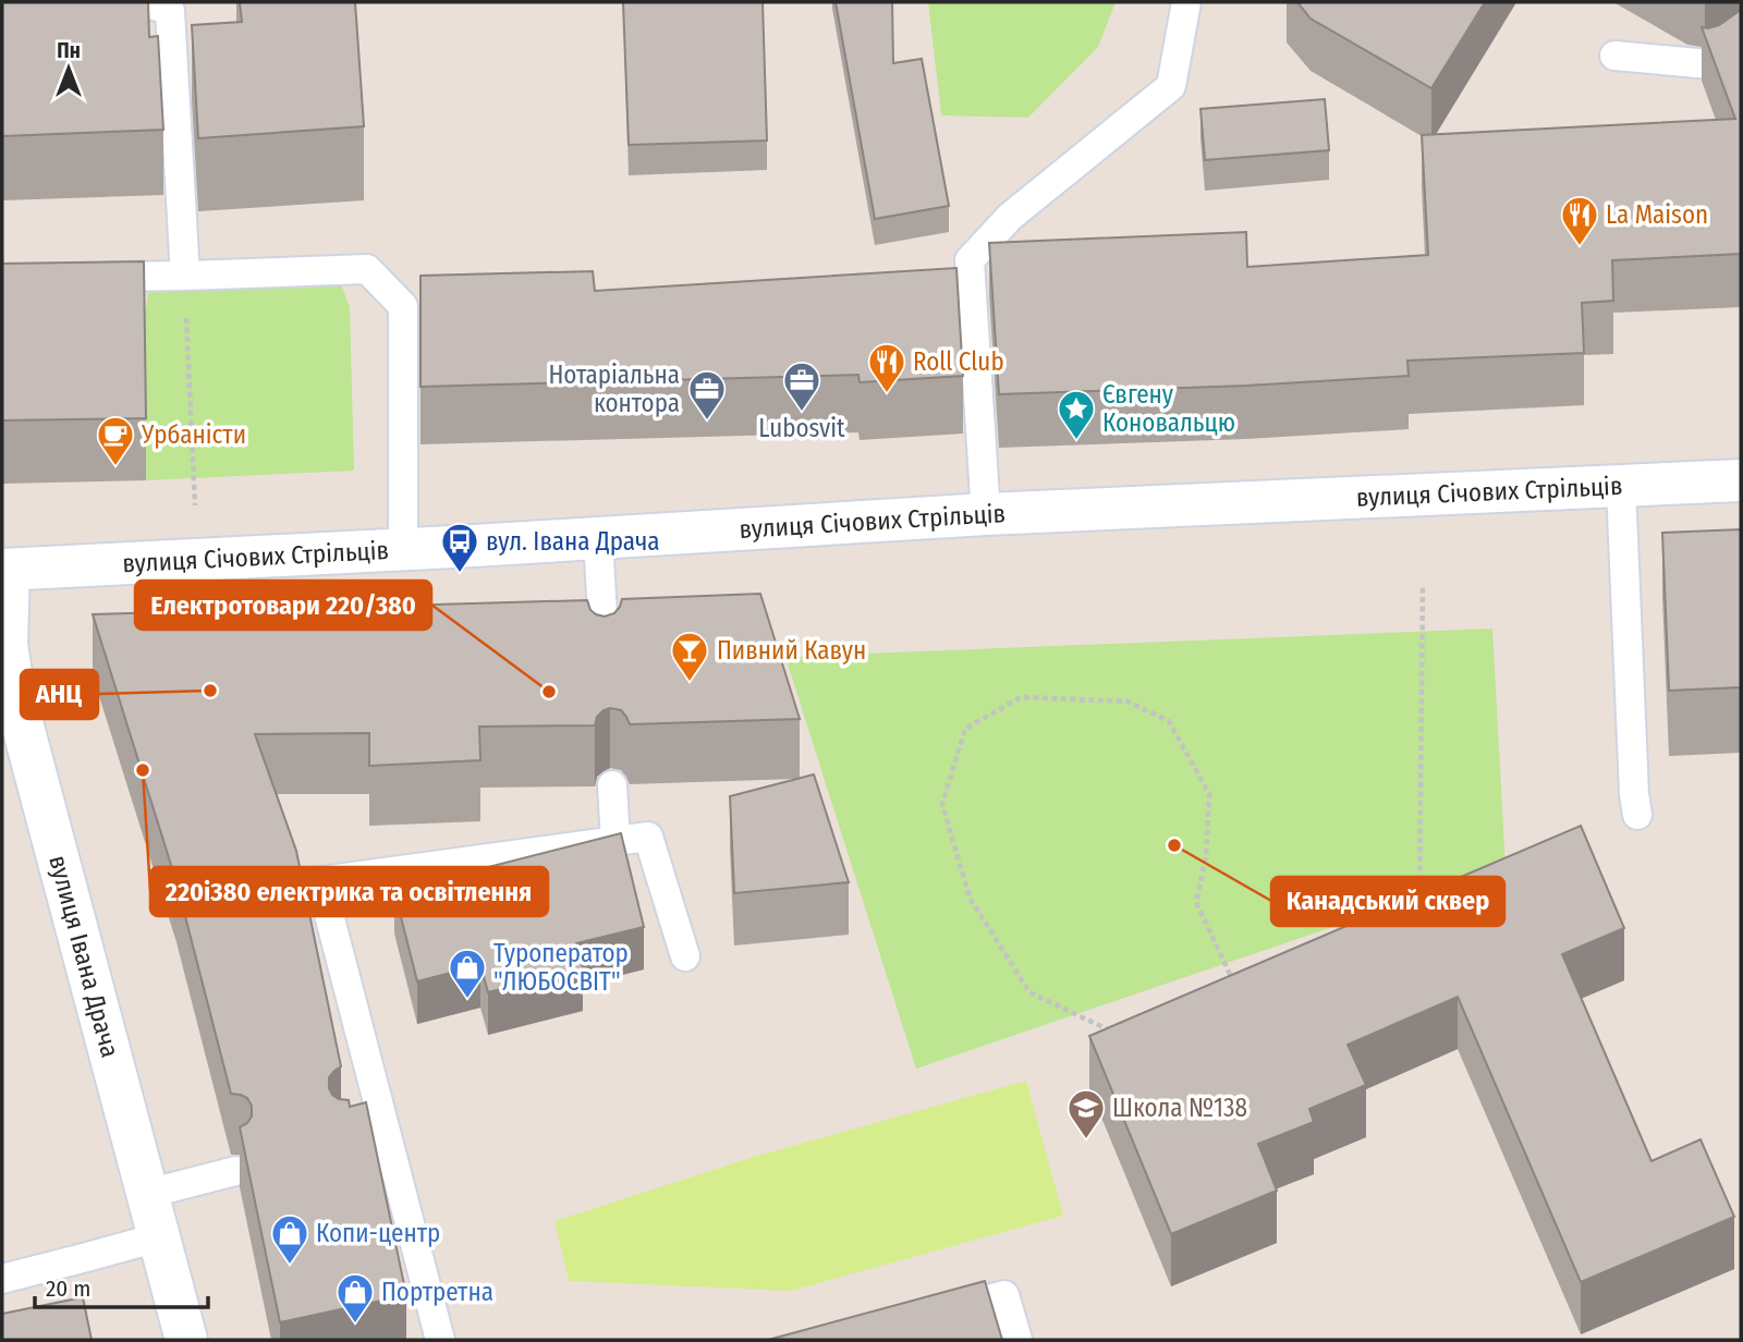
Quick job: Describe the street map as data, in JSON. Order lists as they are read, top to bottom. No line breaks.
{"streets":{"main road":["вулиця Січових Стрільців","вулиця Івана Драча"]},"crossings":[["вулиця Січових Стрільців","вулиця Івана Драча"]],"places":{"restaurant":["La Maison","Roll Club"],"office":["Lubosvit","Нотаріальна контора"],"place":["Євгену Коновальцю"],"cafe":["Урбаністи"],"bus stop":["вул. Івана Драча"],"bar":["Пивний Кавун"],"other":["АНЦ","Електротовари 220/380","220і380 електрика та освітлення","Канадський сквер"],"shop":["Туроператор \"ЛЮБОСВІТ\"","Копи-центр","Портретна"],"school or university":["Школа №138"]},"scale_bar":"20 m","north":"top"}
